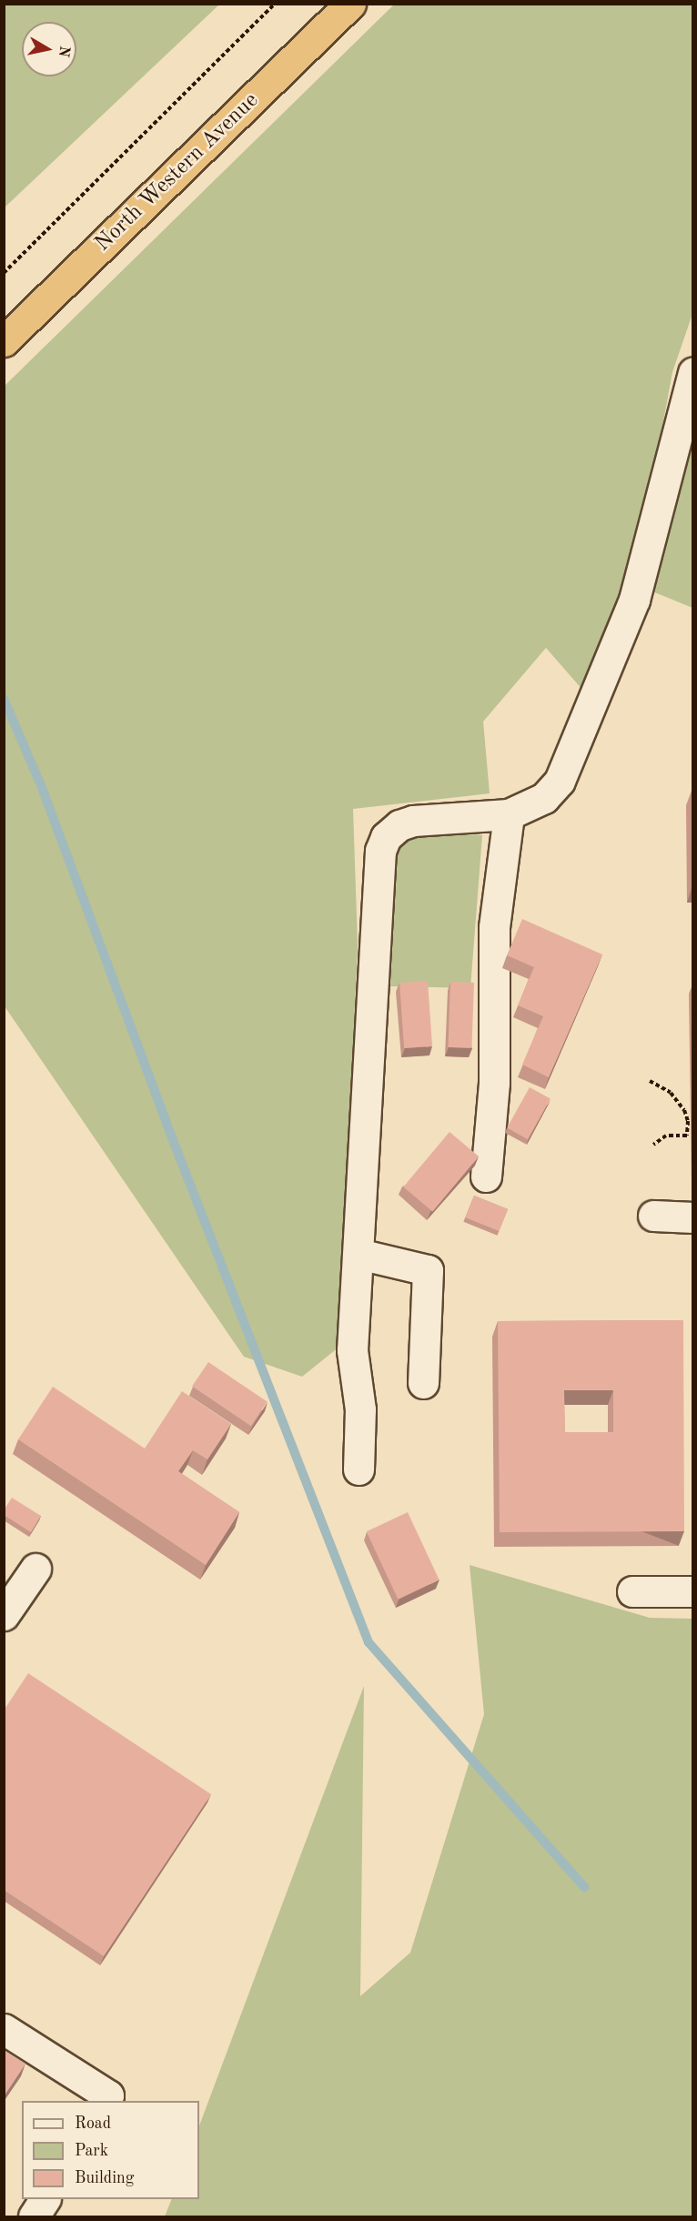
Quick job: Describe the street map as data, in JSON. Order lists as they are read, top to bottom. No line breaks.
{"streets":{"highway":["North Western Avenue"]},"legend":["Road","Park","Building"],"north":"right"}
